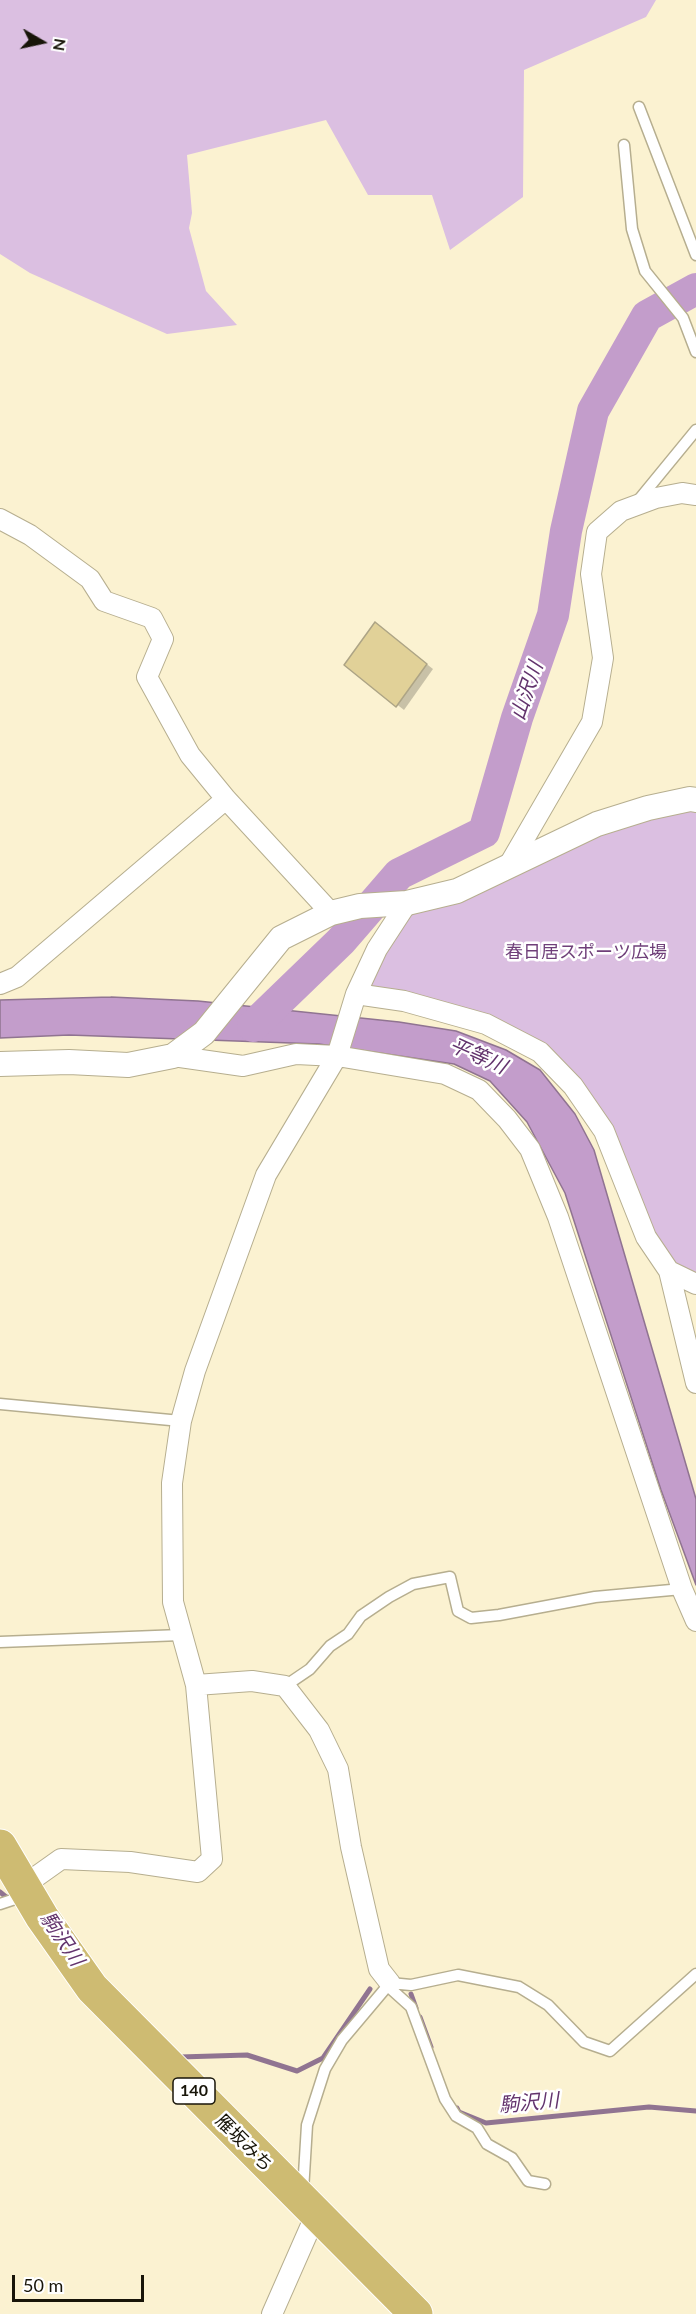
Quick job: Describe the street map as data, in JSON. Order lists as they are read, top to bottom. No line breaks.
{"streets":{"highway":["140","雁坂みち"]},"water":["山沢川","平等川","駒沢川"],"parks":["春日居スポーツ広場"],"scale_bar":"50 m","north":"right"}
